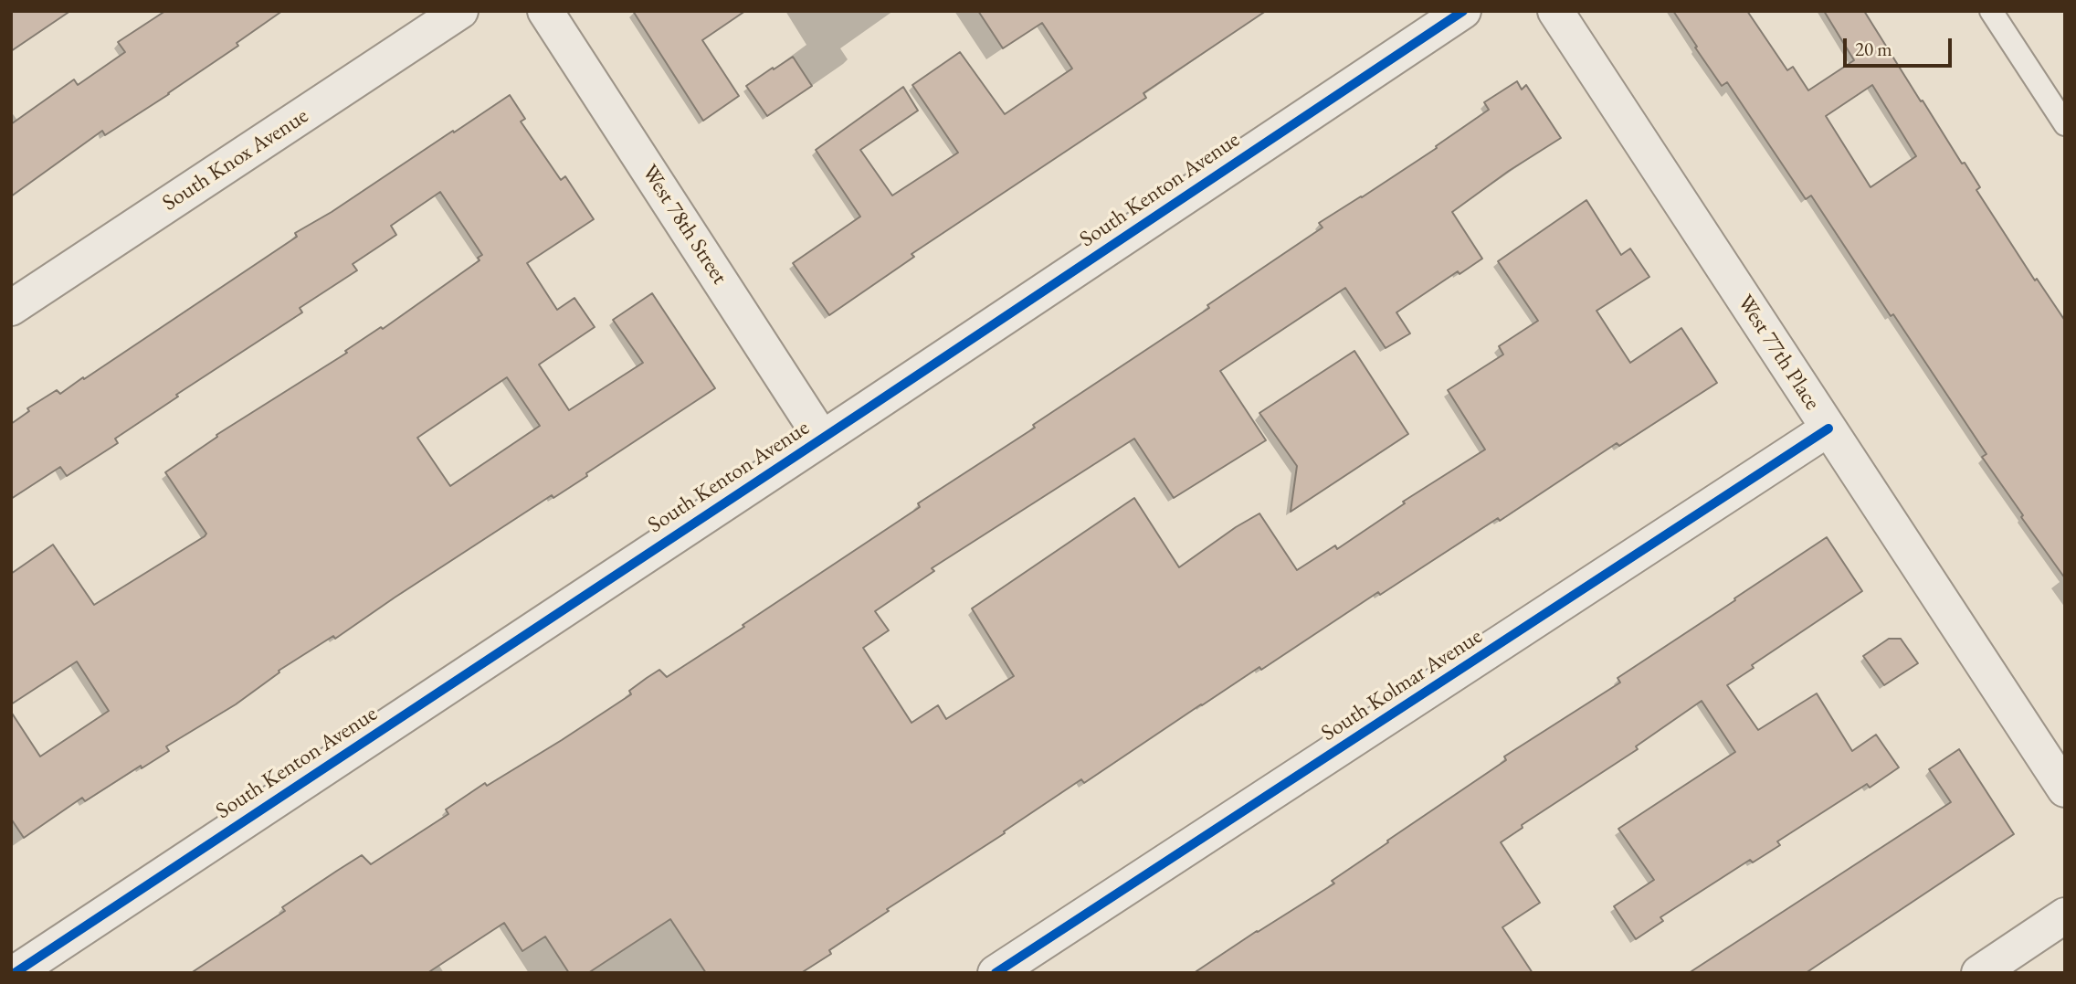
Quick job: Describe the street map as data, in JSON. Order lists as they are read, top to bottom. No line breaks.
{"streets":{"street":["South Knox Avenue","South Kenton Avenue","West 78th Street","West 77th Place","South Kolmar Avenue"]},"crossings":[["South Kenton Avenue","West 78th Street"],["West 77th Place","South Kolmar Avenue"]],"scale_bar":"20 m"}
